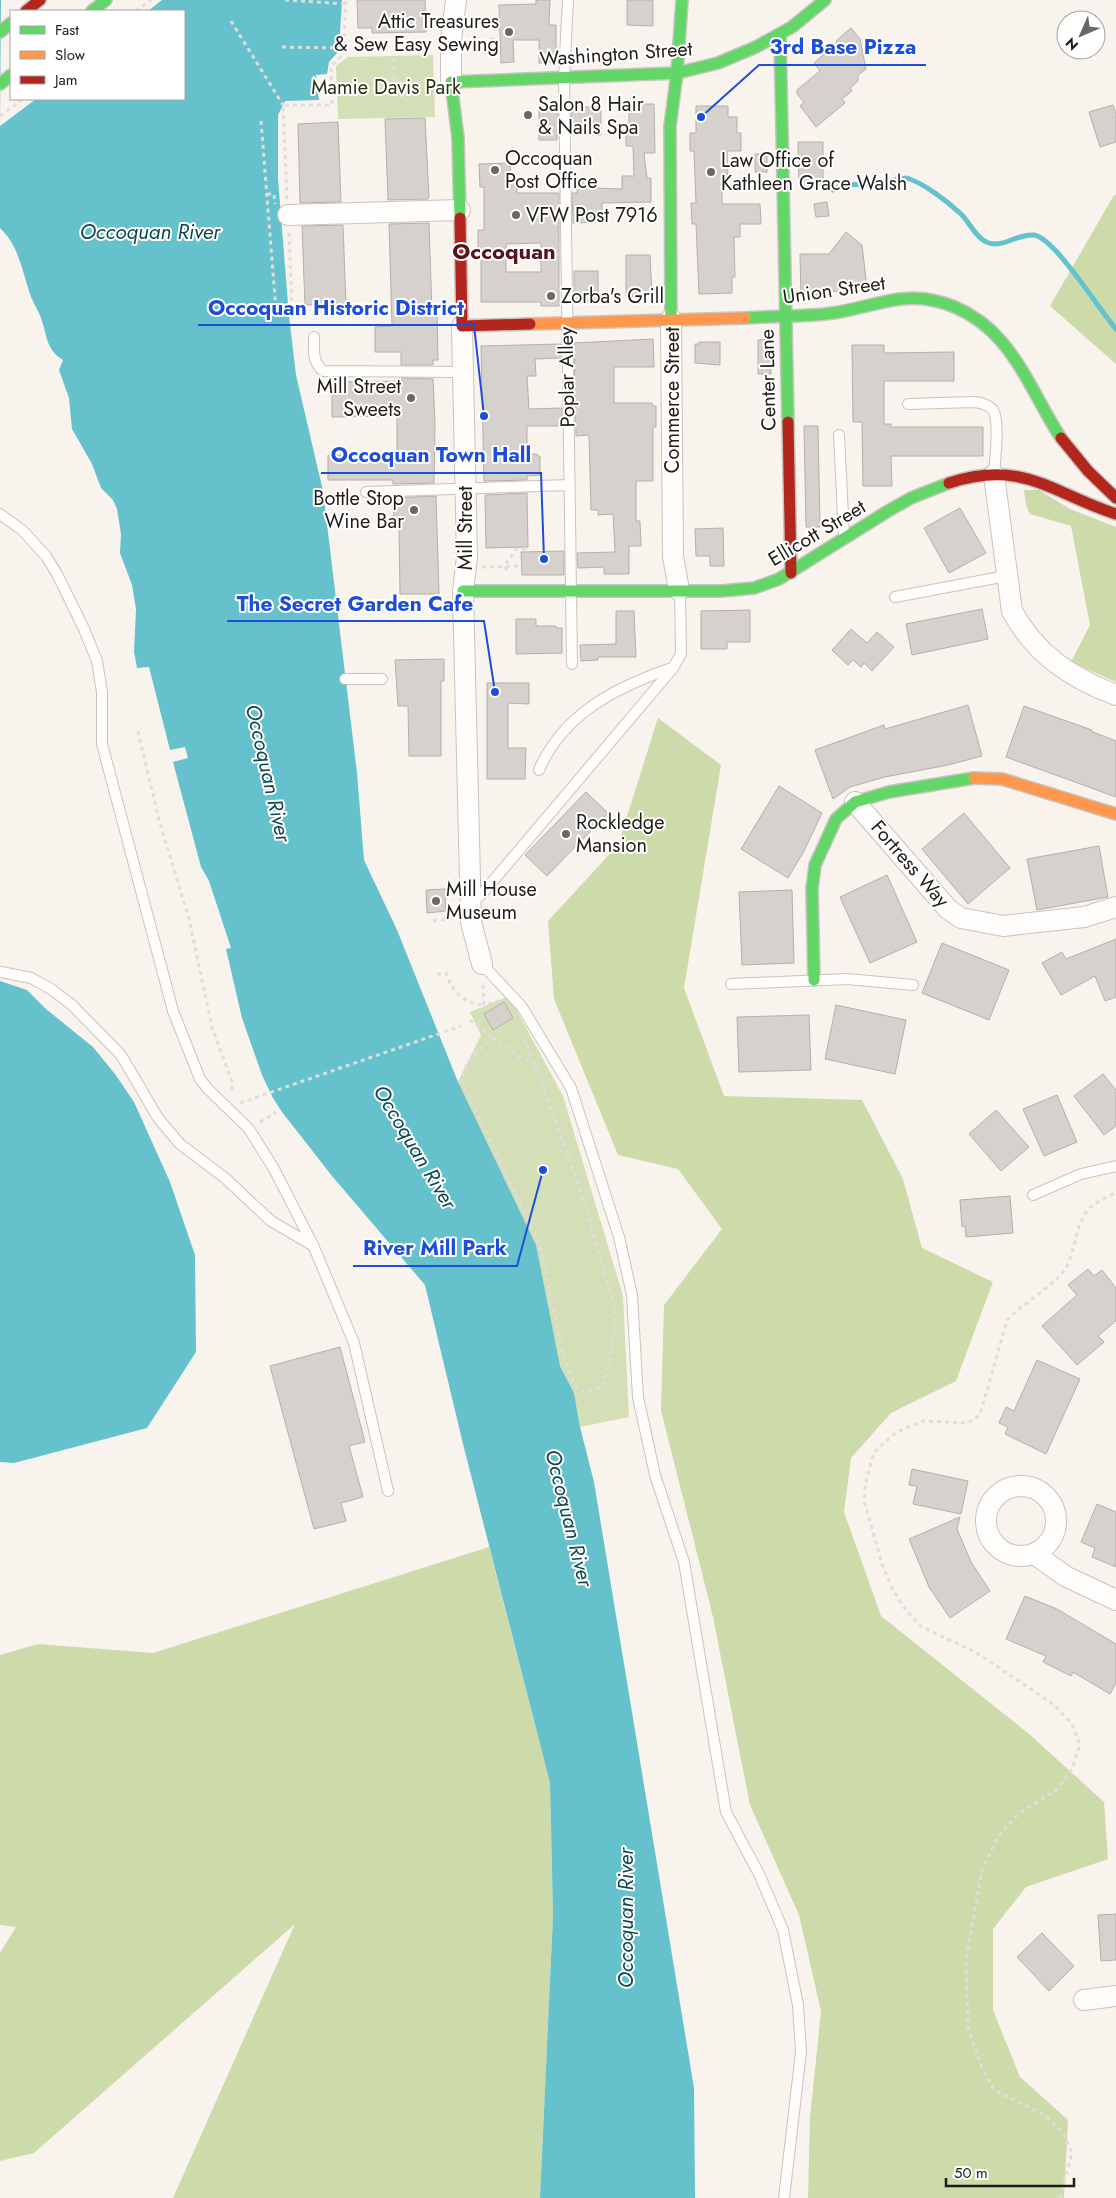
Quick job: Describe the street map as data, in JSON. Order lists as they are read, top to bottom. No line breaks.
{"streets":{"main road":["Washington Street","Union Street","Center Lane","Commerce Street","Mill Street","Ellicott Street"],"street":["Fortress Way"],"lane":["Poplar Alley"]},"crossings":[["Washington Street","Poplar Alley"],["Washington Street","Center Lane"],["Washington Street","Commerce Street"],["Washington Street","Mill Street"],["Union Street","Poplar Alley"],["Union Street","Center Lane"],["Union Street","Commerce Street"],["Union Street","Mill Street"],["Poplar Alley","Ellicott Street"],["Center Lane","Ellicott Street"],["Commerce Street","Ellicott Street"],["Mill Street","Ellicott Street"]],"districts":["Occoquan"],"water":["Occoquan River"],"parks":["Mamie Davis Park"],"places":["Attic Treasures & Sew Easy Sewing","Salon 8 Hair & Nails Spa","3rd Base Pizza","Occoquan Post Office","Law Office of Kathleen Grace Walsh","VFW Post 7916","Zorba's Grill","Mill Street Sweets","Occoquan Historic District","Bottle Stop Wine Bar","Occoquan Town Hall","The Secret Garden Cafe","Rockledge Mansion","Mill House Museum","River Mill Park"],"legend":["Fast","Slow","Jam"],"scale_bar":"50 m","north":"bottom left"}
